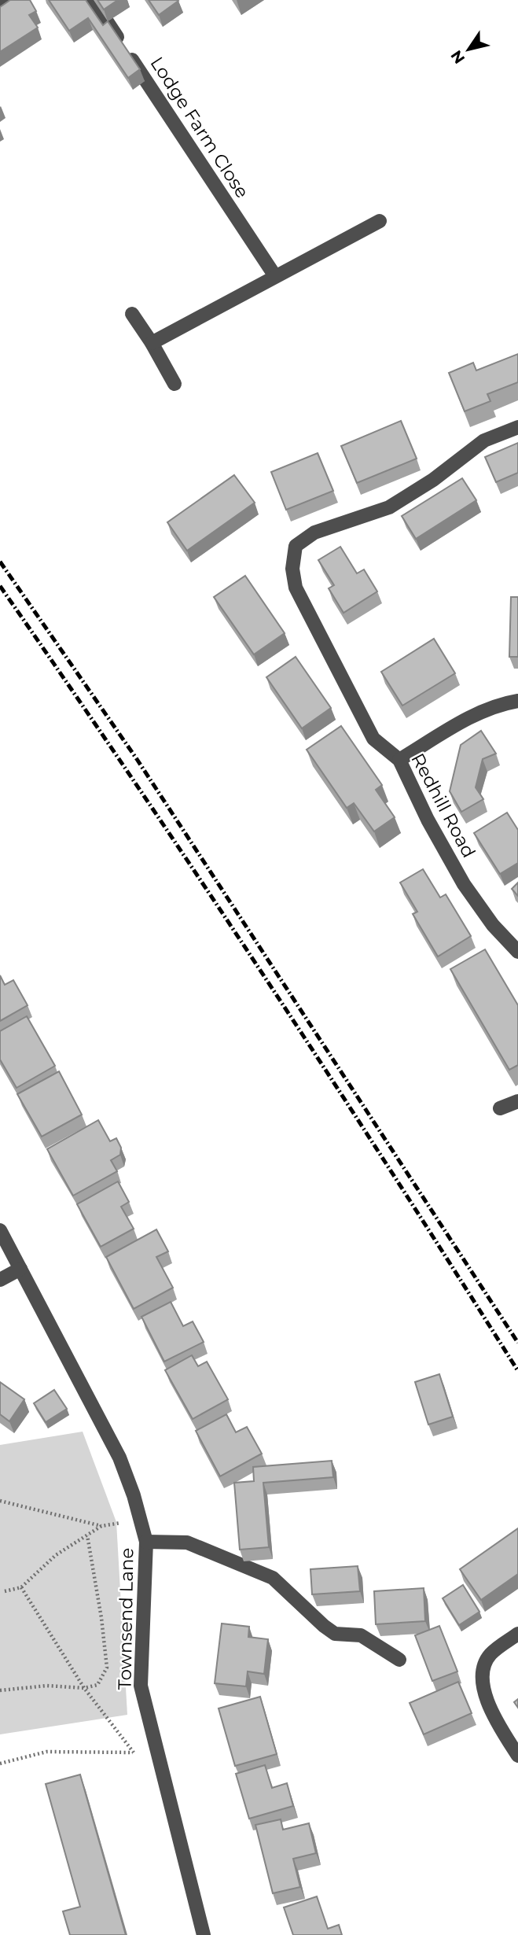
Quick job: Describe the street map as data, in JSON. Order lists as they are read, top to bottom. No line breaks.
{"streets":{"street":["Lodge Farm Close","Redhill Road","Townsend Lane"]},"north":"bottom left"}
